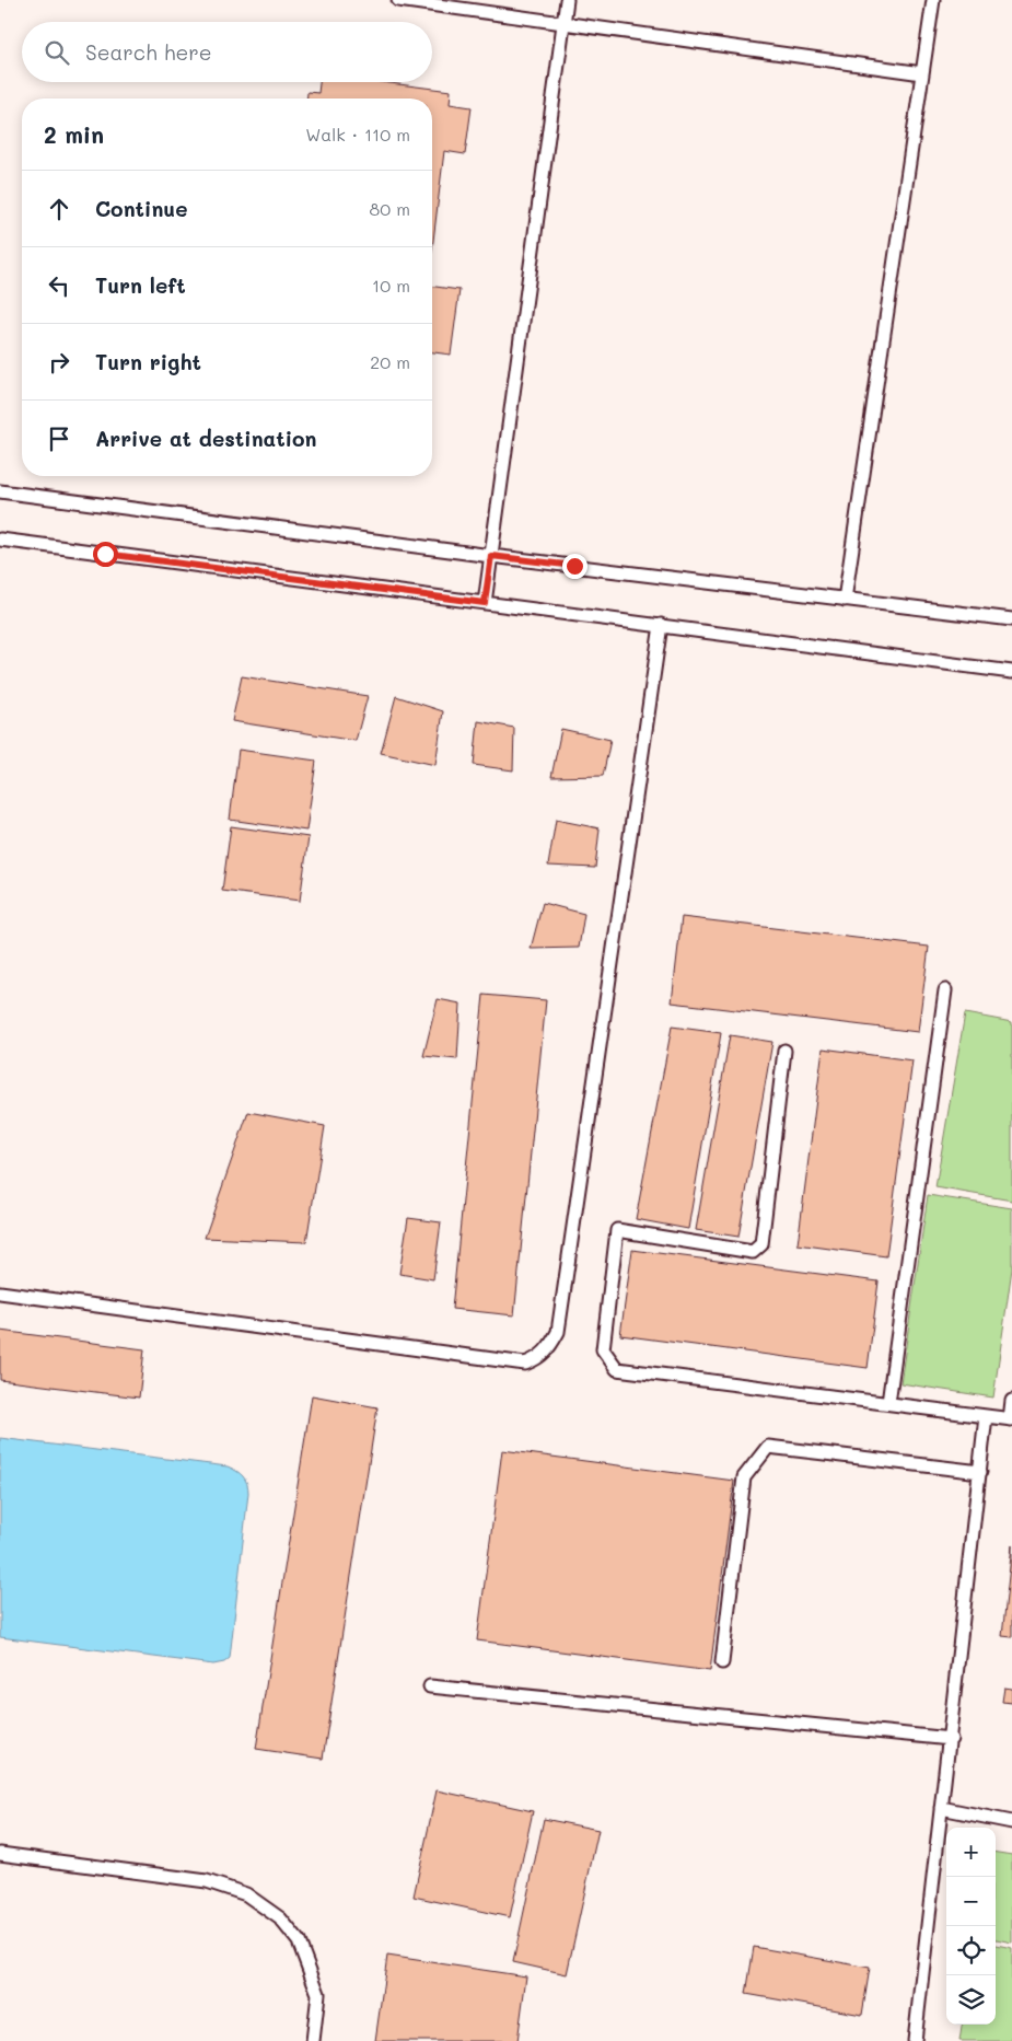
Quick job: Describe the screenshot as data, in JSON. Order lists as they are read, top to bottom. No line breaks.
{"page":{"search":"Search here","heading":["2 min","Walk · 110 m"],"list":[["Continue","80 m"],["Turn left","10 m"],["Turn right","20 m"],"Arrive at destination"],"map_buttons":["+","−"]}}
